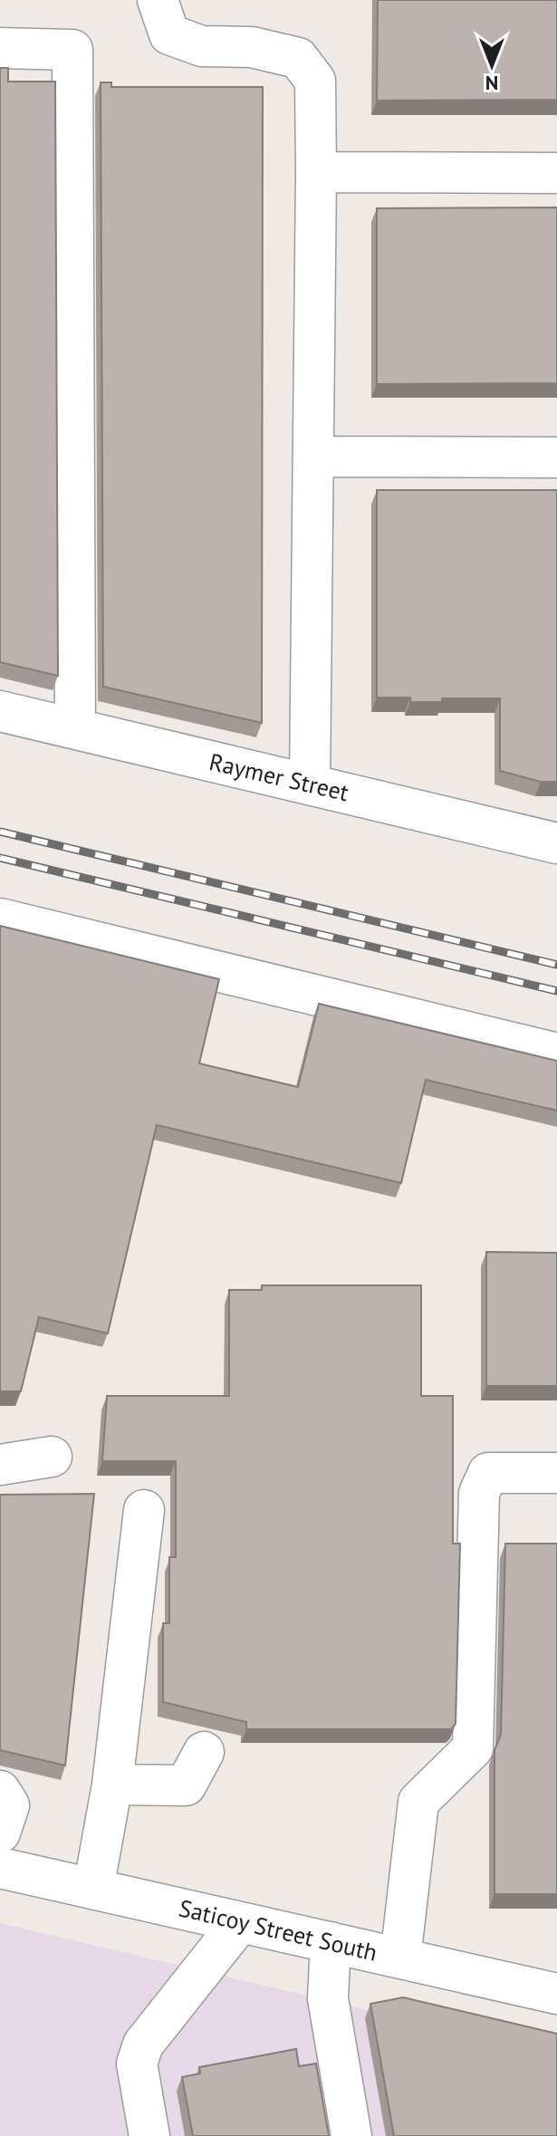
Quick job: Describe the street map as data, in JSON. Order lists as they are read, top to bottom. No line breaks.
{"streets":{"street":["Raymer Street","Saticoy Street South"]},"north":"bottom"}
